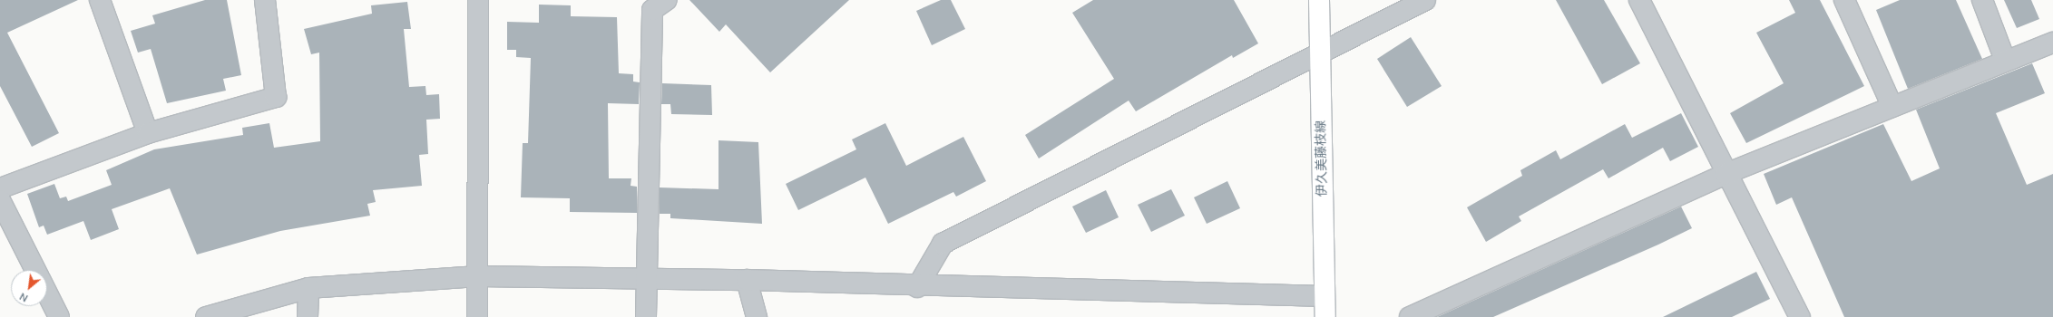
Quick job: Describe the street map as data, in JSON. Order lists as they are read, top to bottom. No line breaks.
{"streets":{"main road":["伊久美藤枝線"]},"north":"bottom left"}
